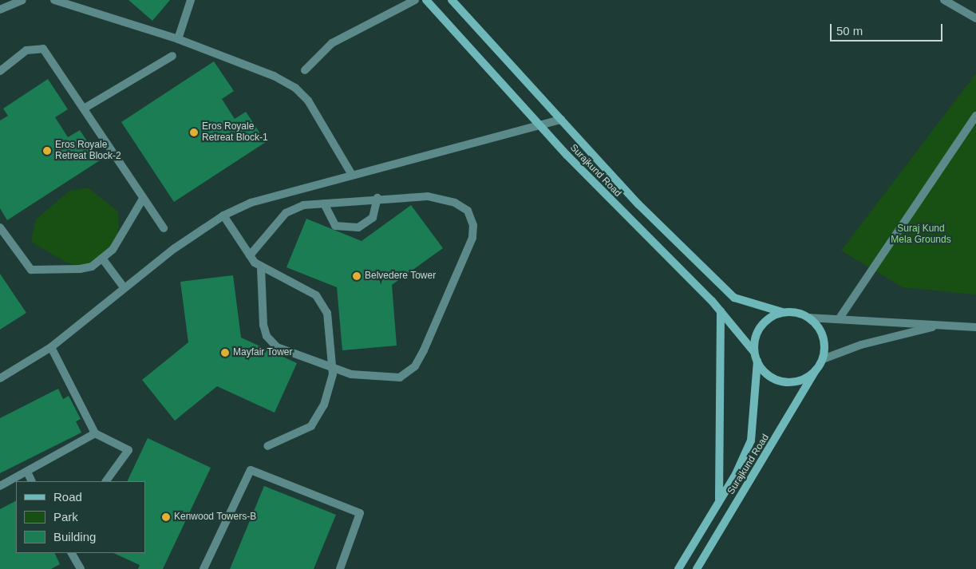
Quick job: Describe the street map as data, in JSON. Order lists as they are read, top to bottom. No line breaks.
{"streets":{"main road":["Surajkund Road"]},"parks":["Suraj Kund Mela Grounds"],"places":["Eros Royale Retreat Block-1","Eros Royale Retreat Block-2","Belvedere Tower","Mayfair Tower","Kenwood Towers-B"],"legend":["Road","Park","Building"],"scale_bar":"50 m"}
